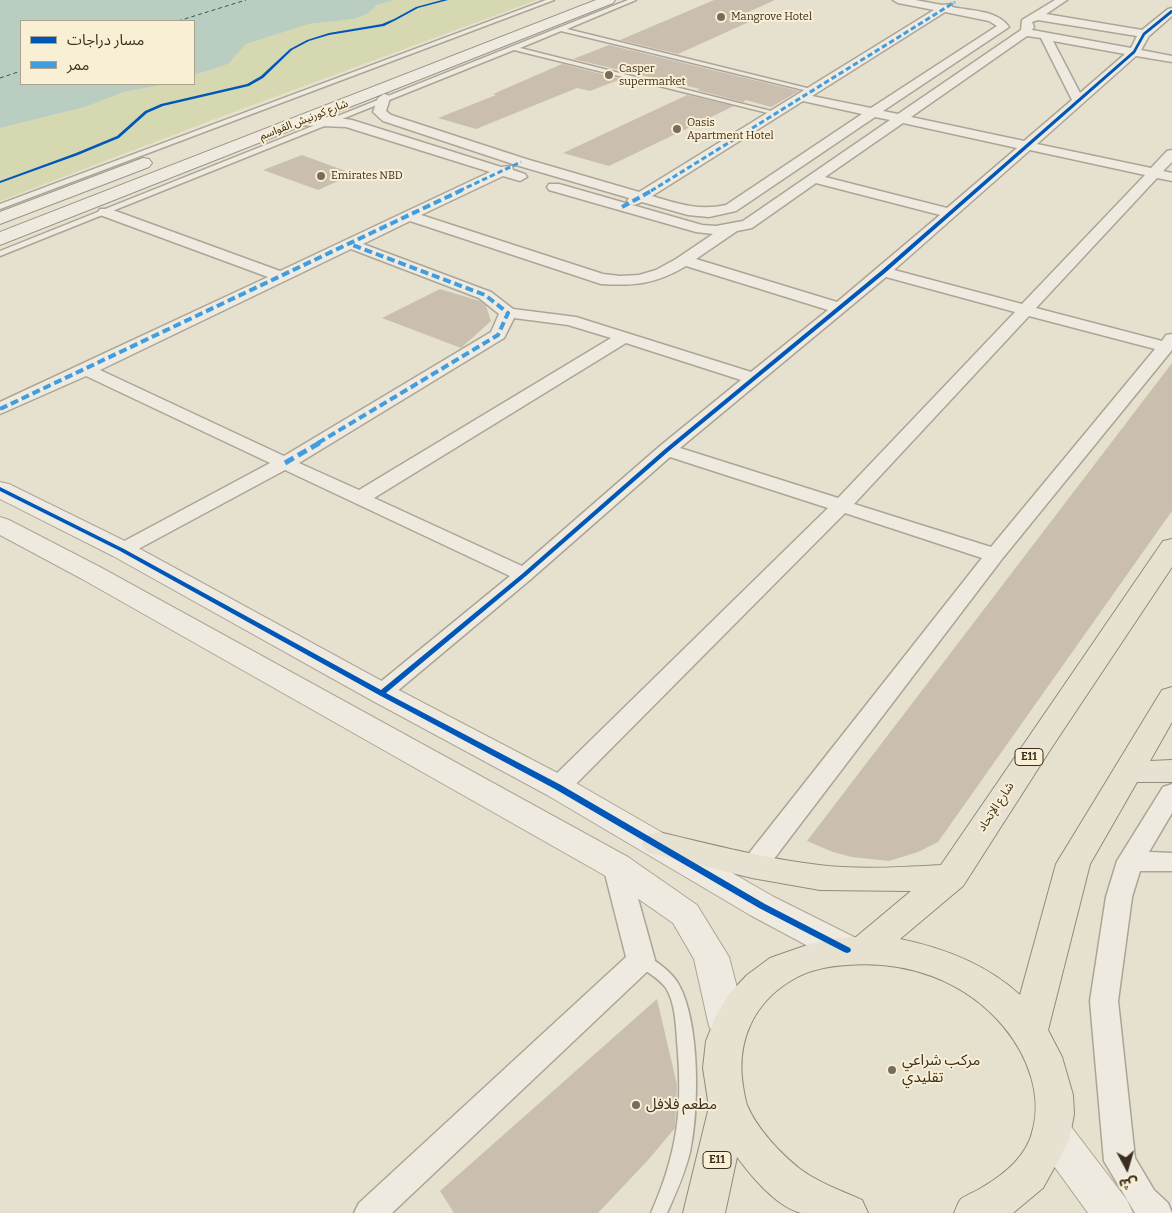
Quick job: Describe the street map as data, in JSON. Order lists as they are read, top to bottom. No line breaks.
{"streets":{"main road":["شارع كورنيش القواسم","E11","شارع الإتحاد"]},"places":["Mangrove Hotel","Casper supermarket","Oasis Apartment Hotel","Emirates NBD","مركب شراعي تقليدي","مطعم فلافل"],"legend":["مسار دراجات","ممر"],"north":"bottom"}
